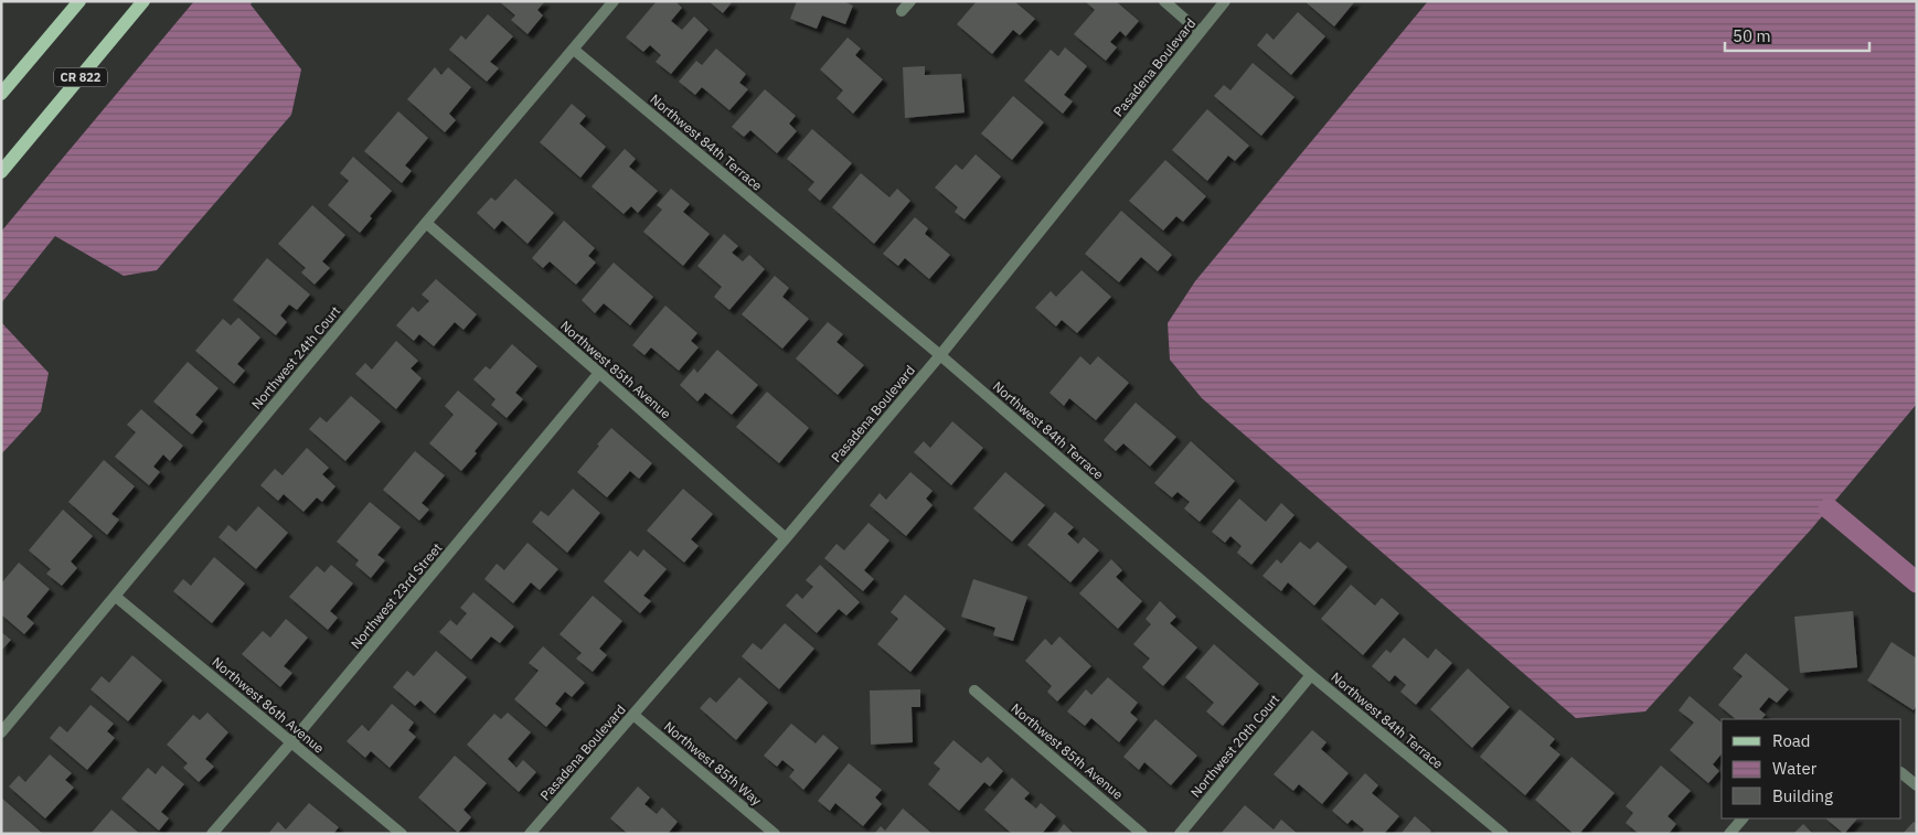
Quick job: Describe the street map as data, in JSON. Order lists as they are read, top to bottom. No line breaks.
{"streets":{"main road":["CR 822"],"street":["Pasadena Boulevard","Northwest 84th Terrace","Northwest 24th Court","Northwest 85th Avenue","Northwest 23rd Street","Northwest 86th Avenue","Northwest 20th Court","Northwest 85th Way"]},"crossings":[["Pasadena Boulevard","Northwest 84th Terrace"],["Pasadena Boulevard","Northwest 85th Avenue"],["Pasadena Boulevard","Northwest 85th Way"],["Northwest 84th Terrace","Northwest 24th Court"],["Northwest 84th Terrace","Northwest 20th Court"],["Northwest 24th Court","Northwest 85th Avenue"],["Northwest 24th Court","Northwest 86th Avenue"],["Northwest 85th Avenue","Northwest 23rd Street"],["Northwest 23rd Street","Northwest 86th Avenue"]],"legend":["Road","Water","Building"],"scale_bar":"50 m"}
